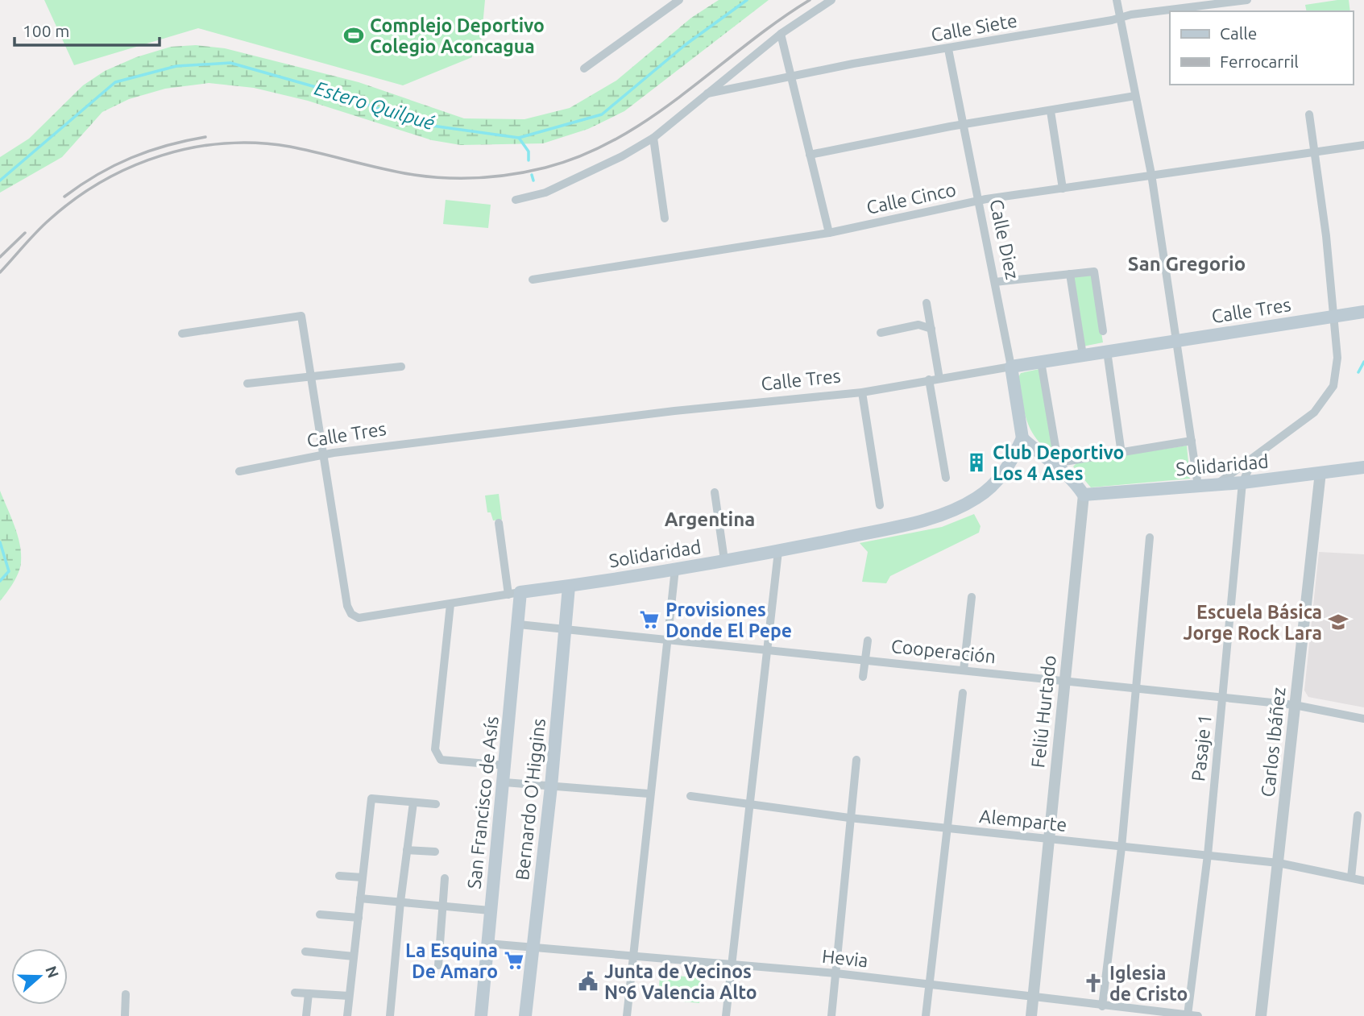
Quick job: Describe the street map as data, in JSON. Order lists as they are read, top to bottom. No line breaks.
{"streets":{"main road":["Calle Diez","Calle Tres","Solidaridad","Bernardo O'Higgins","San Francisco de Asís"],"street":["Calle Siete","Calle Cinco","Cooperación","Feliú Hurtado","Carlos Ibáñez","Pasaje 1","Alemparte","Hevia"]},"crossings":[["Calle Siete","Calle Diez"],["Calle Cinco","Calle Diez"],["Calle Diez","Calle Tres"],["Calle Diez","Solidaridad"],["Calle Tres","Solidaridad"],["Solidaridad","Feliú Hurtado"],["Solidaridad","Carlos Ibáñez"],["Solidaridad","Pasaje 1"],["Solidaridad","Bernardo O'Higgins"],["Solidaridad","San Francisco de Asís"],["Cooperación","Feliú Hurtado"],["Cooperación","Carlos Ibáñez"],["Cooperación","Pasaje 1"],["Cooperación","Bernardo O'Higgins"],["Cooperación","San Francisco de Asís"],["Feliú Hurtado","Alemparte"],["Feliú Hurtado","Hevia"],["Carlos Ibáñez","Alemparte"],["Pasaje 1","Alemparte"],["Pasaje 1","Hevia"],["Bernardo O'Higgins","Hevia"],["San Francisco de Asís","Hevia"]],"districts":["San Gregorio","Argentina"],"water":["Estero Quilpué"],"places":{"sports":["Complejo Deportivo Colegio Aconcagua"],"building":["Club Deportivo Los 4 Ases"],"supermarket":["Provisiones Donde El Pepe","La Esquina De Amaro"],"school or university":["Escuela Básica Jorge Rock Lara"],"public building":["Junta de Vecinos Nº6 Valencia Alto"],"church":["Iglesia de Cristo"]},"legend":["Calle","Ferrocarril"],"scale_bar":"100 m","north":"right"}
